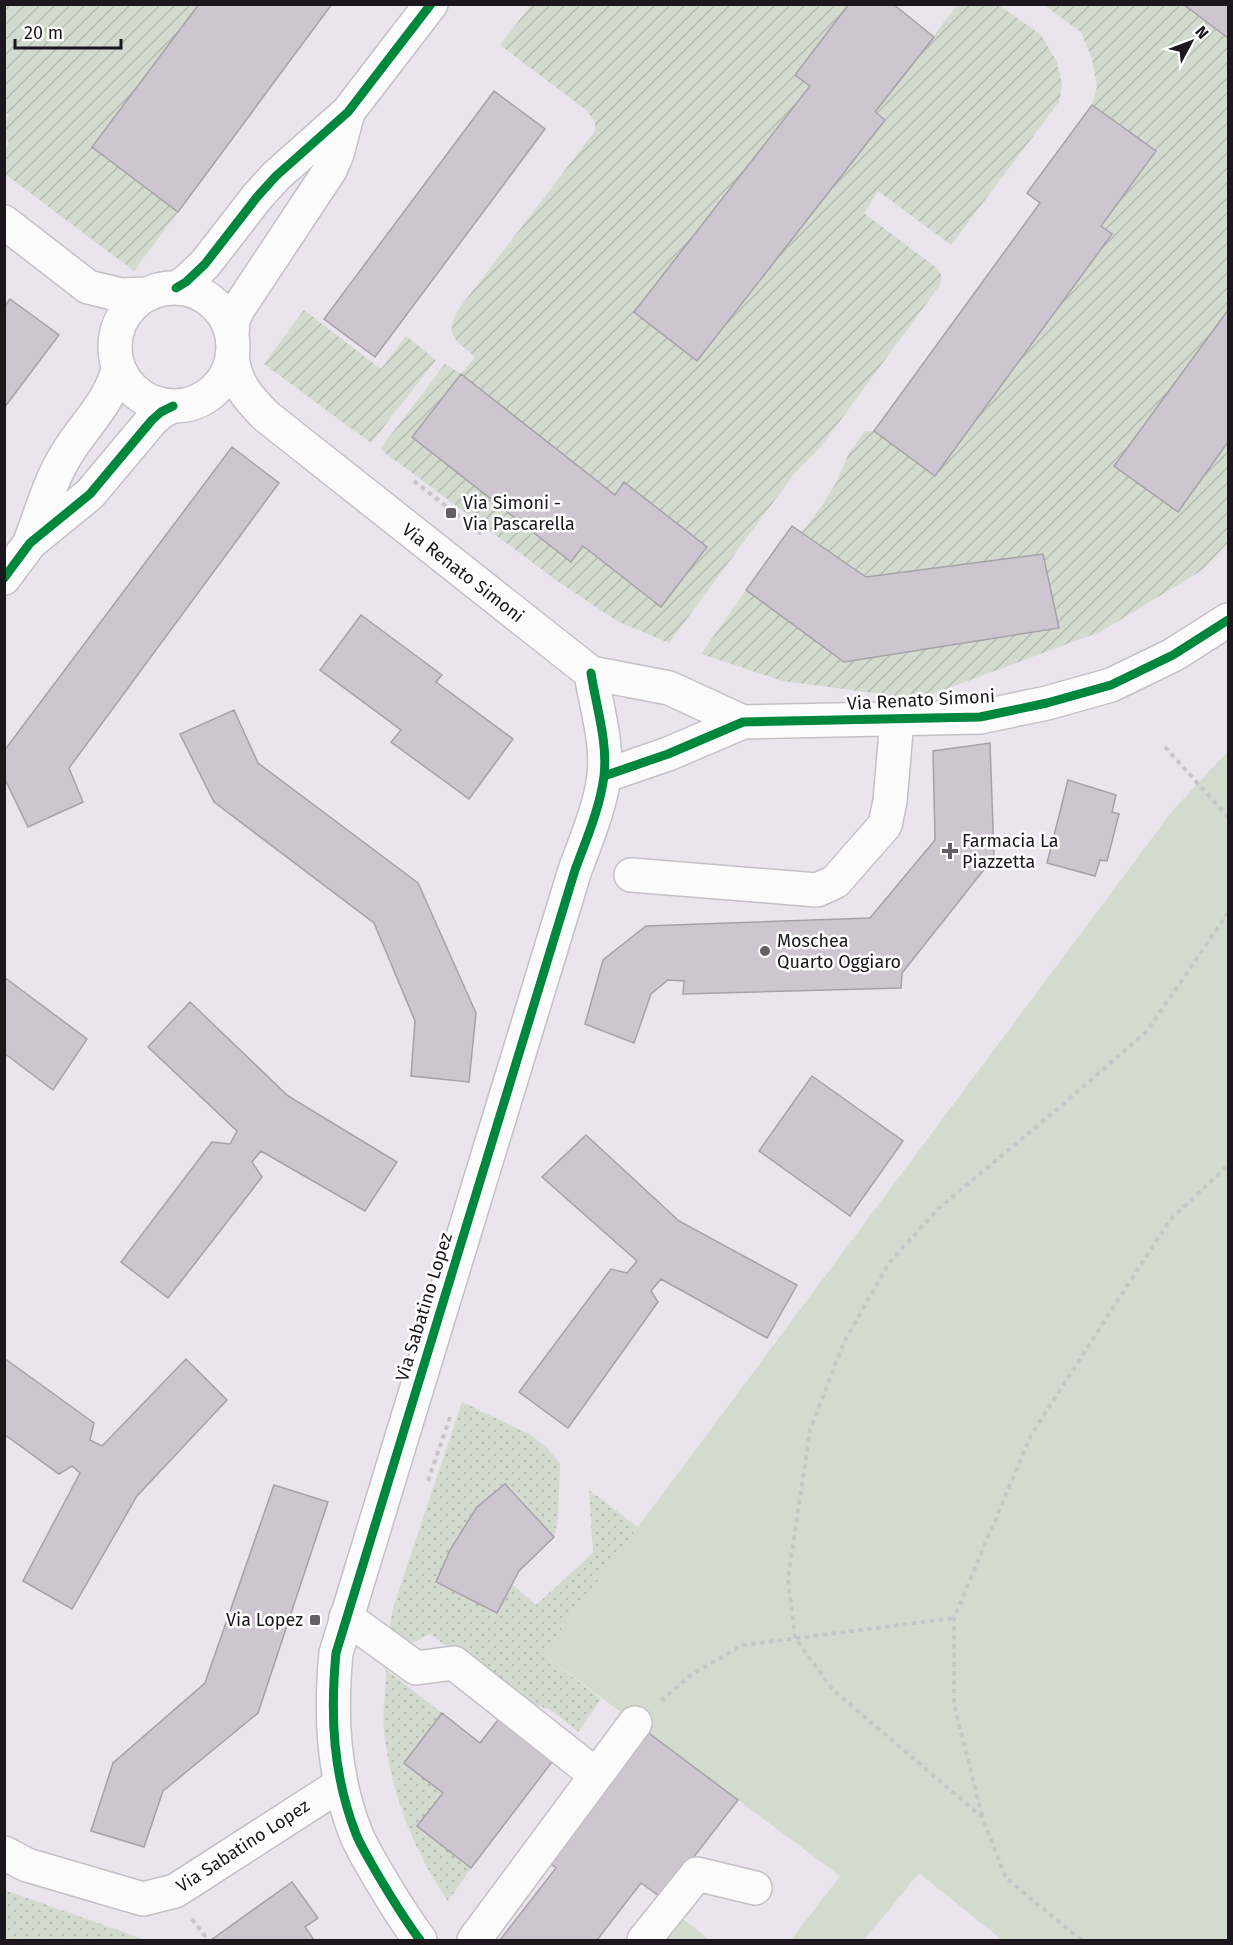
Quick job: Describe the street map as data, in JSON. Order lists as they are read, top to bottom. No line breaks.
{"streets":{"street":["Via Renato Simoni","Via Sabatino Lopez"]},"crossings":[["Via Renato Simoni","Via Sabatino Lopez"]],"places":{"transit":["Via Simoni - Via Pascarella","Via Lopez"],"health":["Farmacia La Piazzetta"],"other":["Moschea Quarto Oggiaro"]},"scale_bar":"20 m","north":"top right"}
